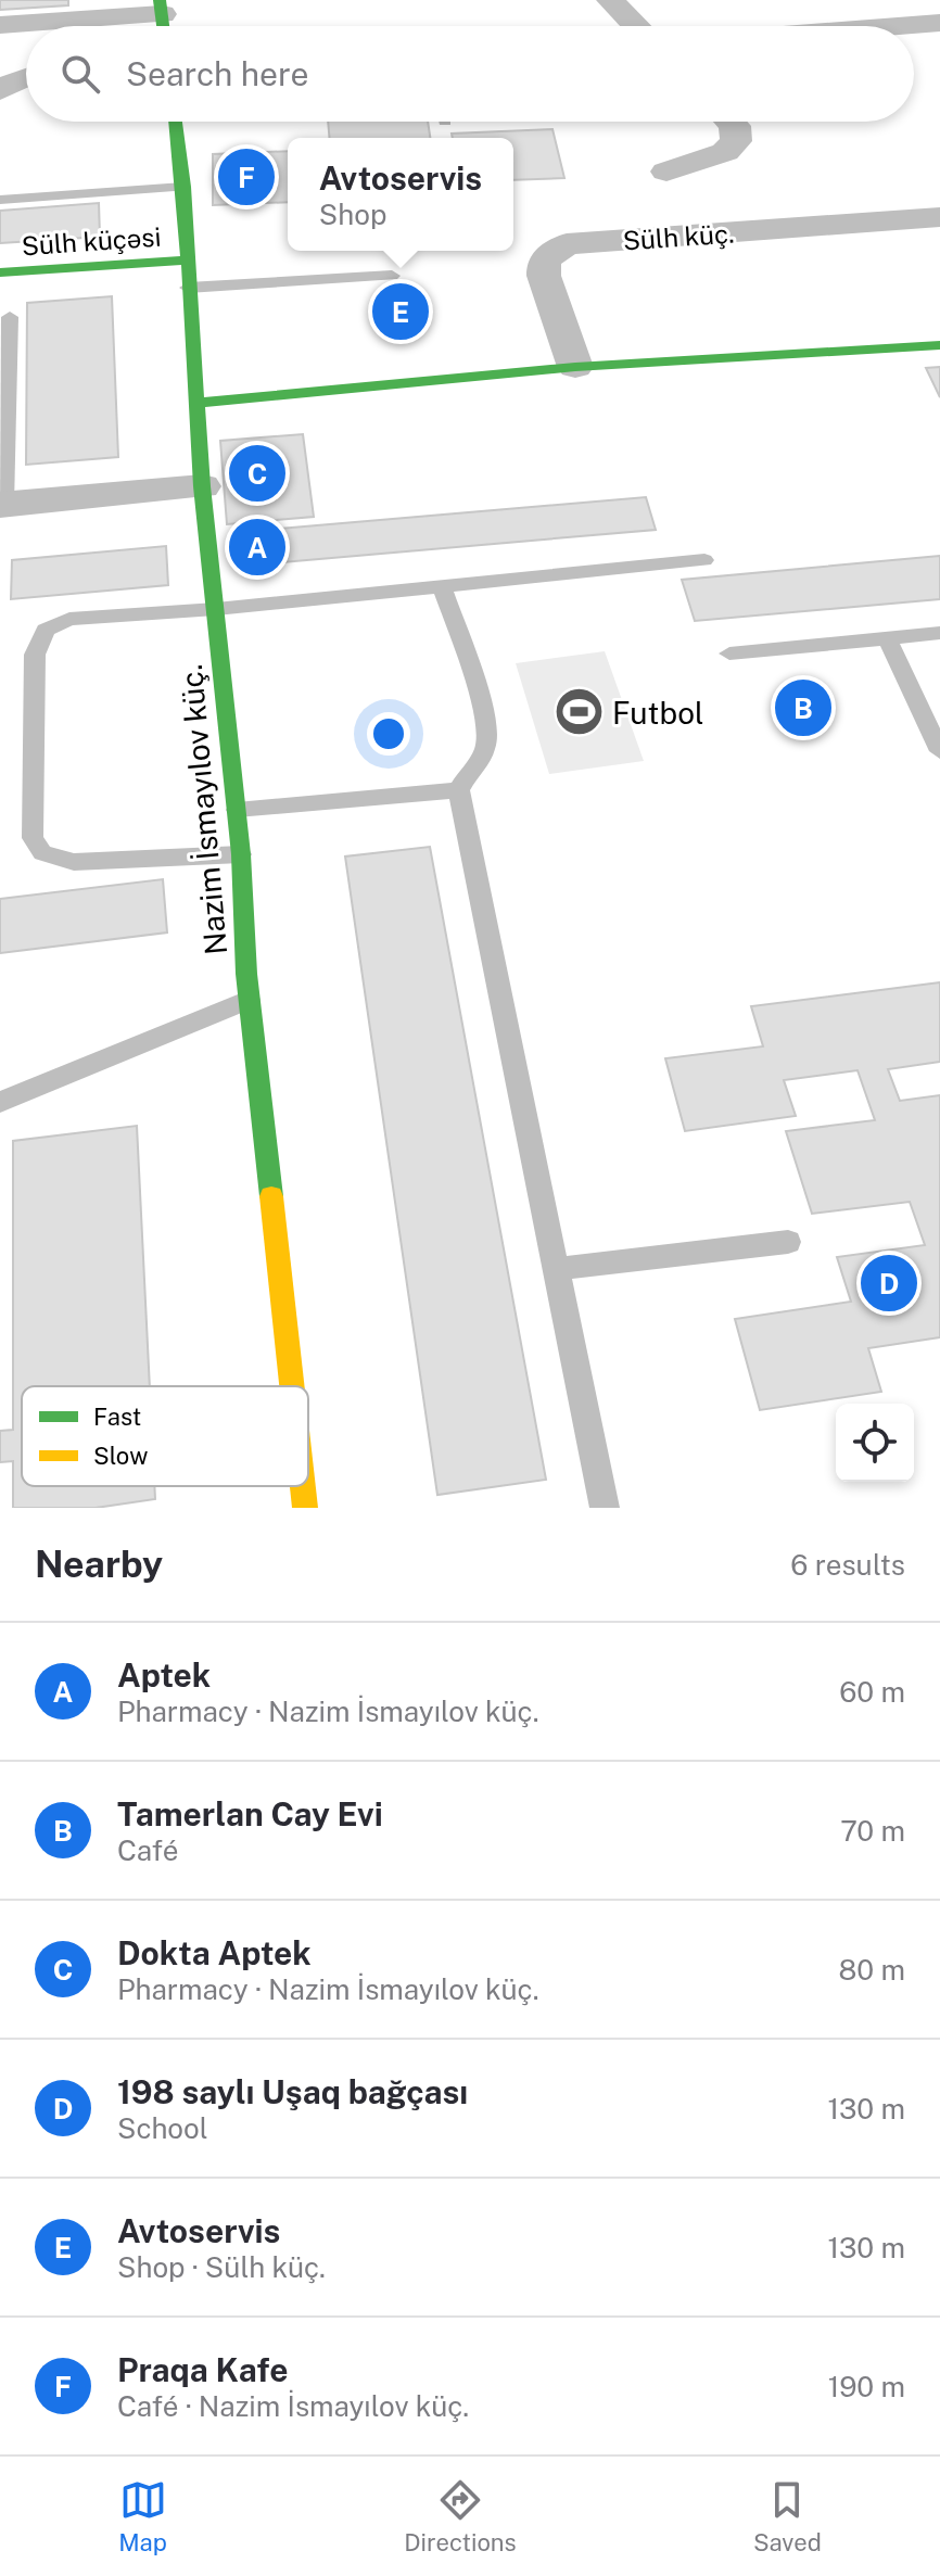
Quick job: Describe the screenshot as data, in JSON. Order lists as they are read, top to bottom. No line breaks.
{"streets":{"street":["Sülh küç.","Sülh küçəsi","Nazim İsmayılov küç."]},"crossings":[["Sülh küçəsi","Nazim İsmayılov küç."]],"places":{"sports":["Futbol"]},"legend":["Fast","Slow"],"page":{"search":"Search here","popup":["Avtoservis","Shop"],"pins":["F","E","C","A","B","D"],"heading":["Nearby","6 results"],"list":[{"mark":"A","name":"Aptek","note":"Pharmacy · Nazim İsmayılov küç.","value":"60 m"},{"mark":"B","name":"Tamerlan Cay Evi","note":"Café","value":"70 m"},{"mark":"C","name":"Dokta Aptek","note":"Pharmacy · Nazim İsmayılov küç.","value":"80 m"},{"mark":"D","name":"198 saylı Uşaq bağçası","note":"School","value":"130 m"},{"mark":"E","name":"Avtoservis","note":"Shop · Sülh küç.","value":"130 m"},{"mark":"F","name":"Praqa Kafe","note":"Café · Nazim İsmayılov küç.","value":"190 m"}],"nav":["Map","Directions","Saved"]}}
